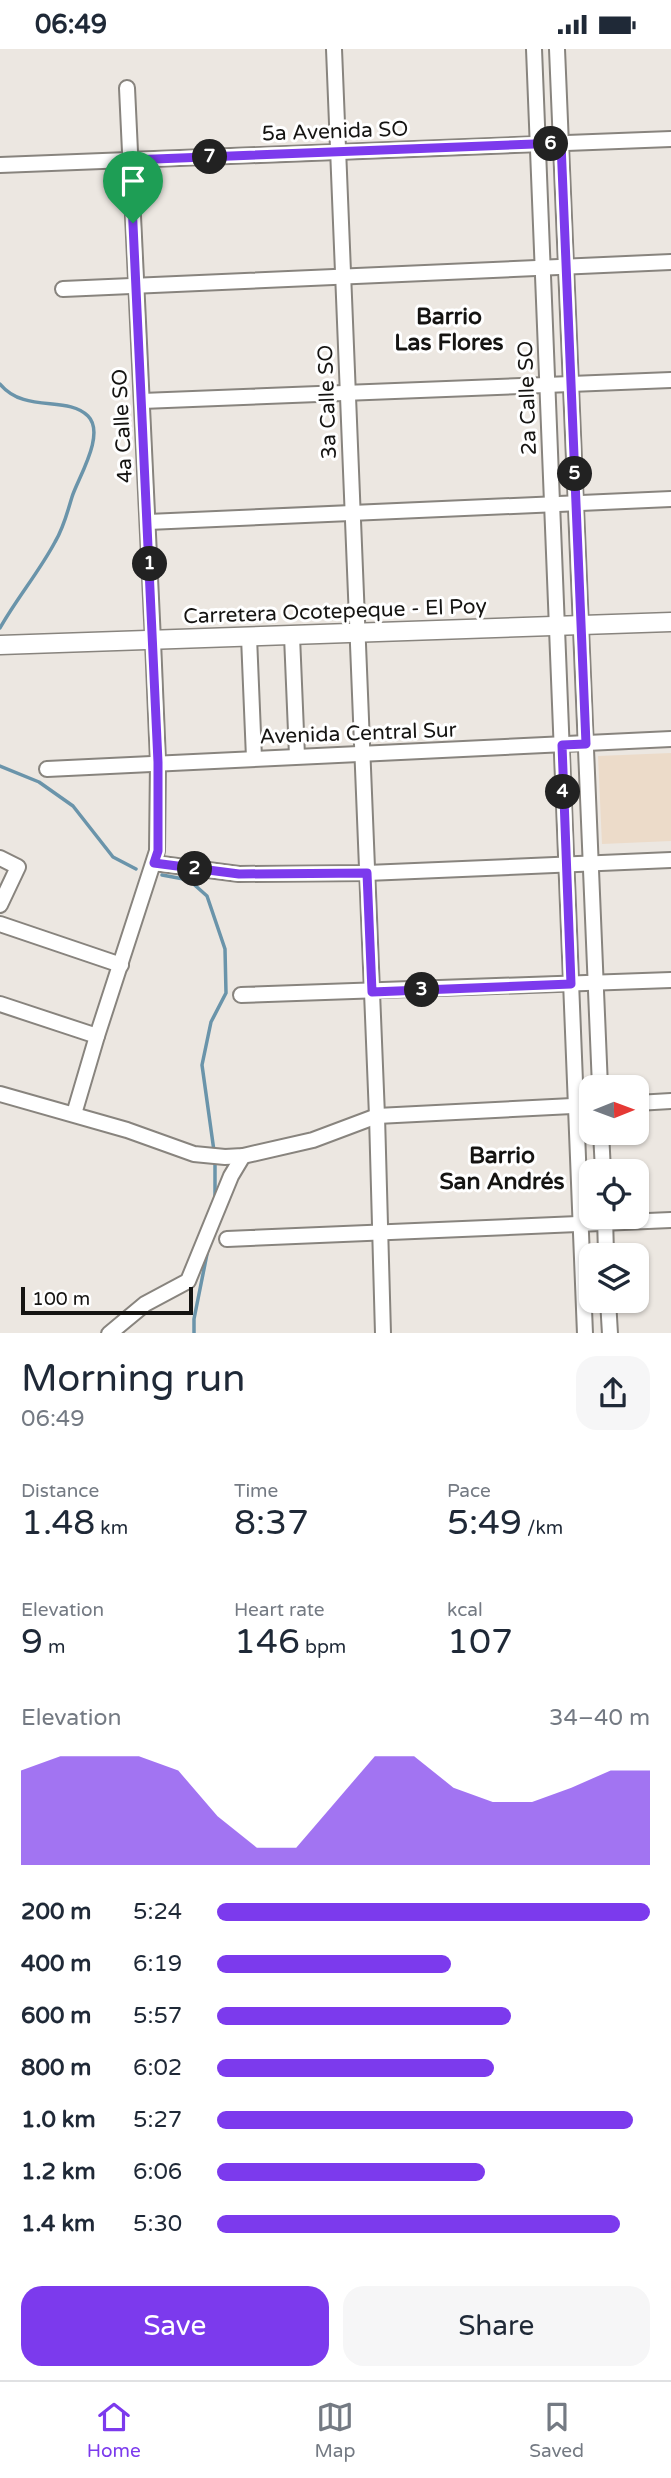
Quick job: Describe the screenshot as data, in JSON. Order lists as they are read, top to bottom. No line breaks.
{"streets":{"main road":["Carretera Ocotepeque - El Poy"],"street":["5a Avenida SO","2a Calle SO","3a Calle SO","4a Calle SO","Avenida Central Sur"]},"crossings":[["5a Avenida SO","2a Calle SO"],["5a Avenida SO","3a Calle SO"],["5a Avenida SO","4a Calle SO"],["2a Calle SO","Carretera Ocotepeque - El Poy"],["2a Calle SO","Avenida Central Sur"],["3a Calle SO","Carretera Ocotepeque - El Poy"],["3a Calle SO","Avenida Central Sur"],["4a Calle SO","Carretera Ocotepeque - El Poy"],["4a Calle SO","Avenida Central Sur"]],"districts":["Barrio Las Flores","Barrio San Andrés"],"scale_bar":"100 m","north":"right","page":{"status":"06:49","pins":["6","7","5","1","4","2","3"],"scale":"100 m","heading":["Morning run","06:49"],"stats":[["Distance","1.48 km"],["Time","8:37"],["Pace","5:49 /km"],["Elevation","9 m"],["Heart rate","146 bpm"],["kcal","107"]],"chart":["Elevation","34–40 m"],"list":[{"name":"200 m","note":"5:24"},{"name":"400 m","note":"6:19"},{"name":"600 m","note":"5:57"},{"name":"800 m","note":"6:02"},{"name":"1.0 km","note":"5:27"},{"name":"1.2 km","note":"6:06"},{"name":"1.4 km","note":"5:30"}],"buttons":["Save","Share"],"tabs":["Home","Map","Saved"]}}
